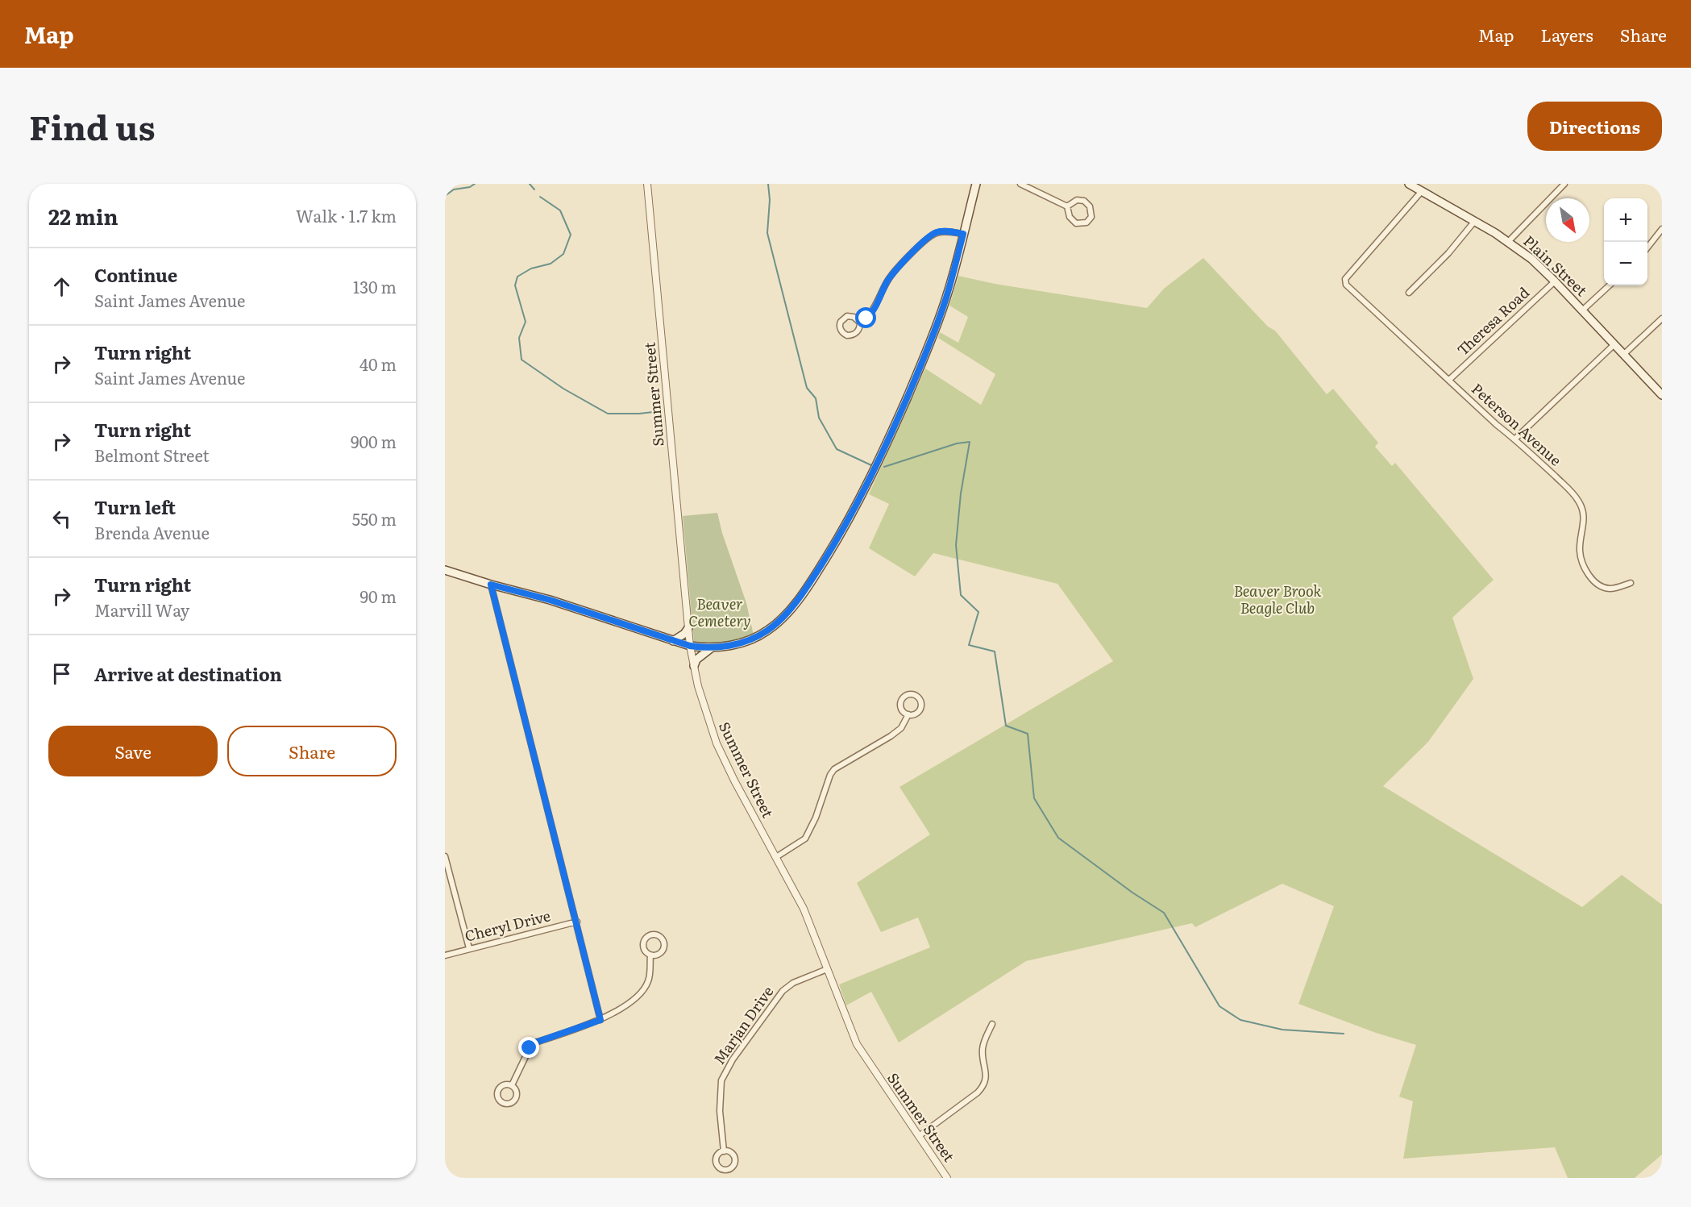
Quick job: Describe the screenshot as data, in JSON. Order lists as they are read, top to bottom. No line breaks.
{"streets":{"main road":["Plain Street"],"street":["Theresa Road","Summer Street","Peterson Avenue","Cheryl Drive","Marjan Drive"]},"crossings":[["Plain Street","Theresa Road"],["Plain Street","Peterson Avenue"],["Theresa Road","Peterson Avenue"],["Summer Street","Marjan Drive"]],"parks":["Beaver Brook Beagle Club","Beaver Cemetery"],"north":"bottom right","page":{"header":"Map","nav":["Map","Layers","Share"],"title":"Find us","buttons":["Directions",["Save","Share"]],"heading":["22 min","Walk · 1.7 km"],"map_buttons":["+","−"],"list":[["Continue","Saint James Avenue","130 m"],["Turn right","Saint James Avenue","40 m"],["Turn right","Belmont Street","900 m"],["Turn left","Brenda Avenue","550 m"],["Turn right","Marvill Way","90 m"],"Arrive at destination"]}}
